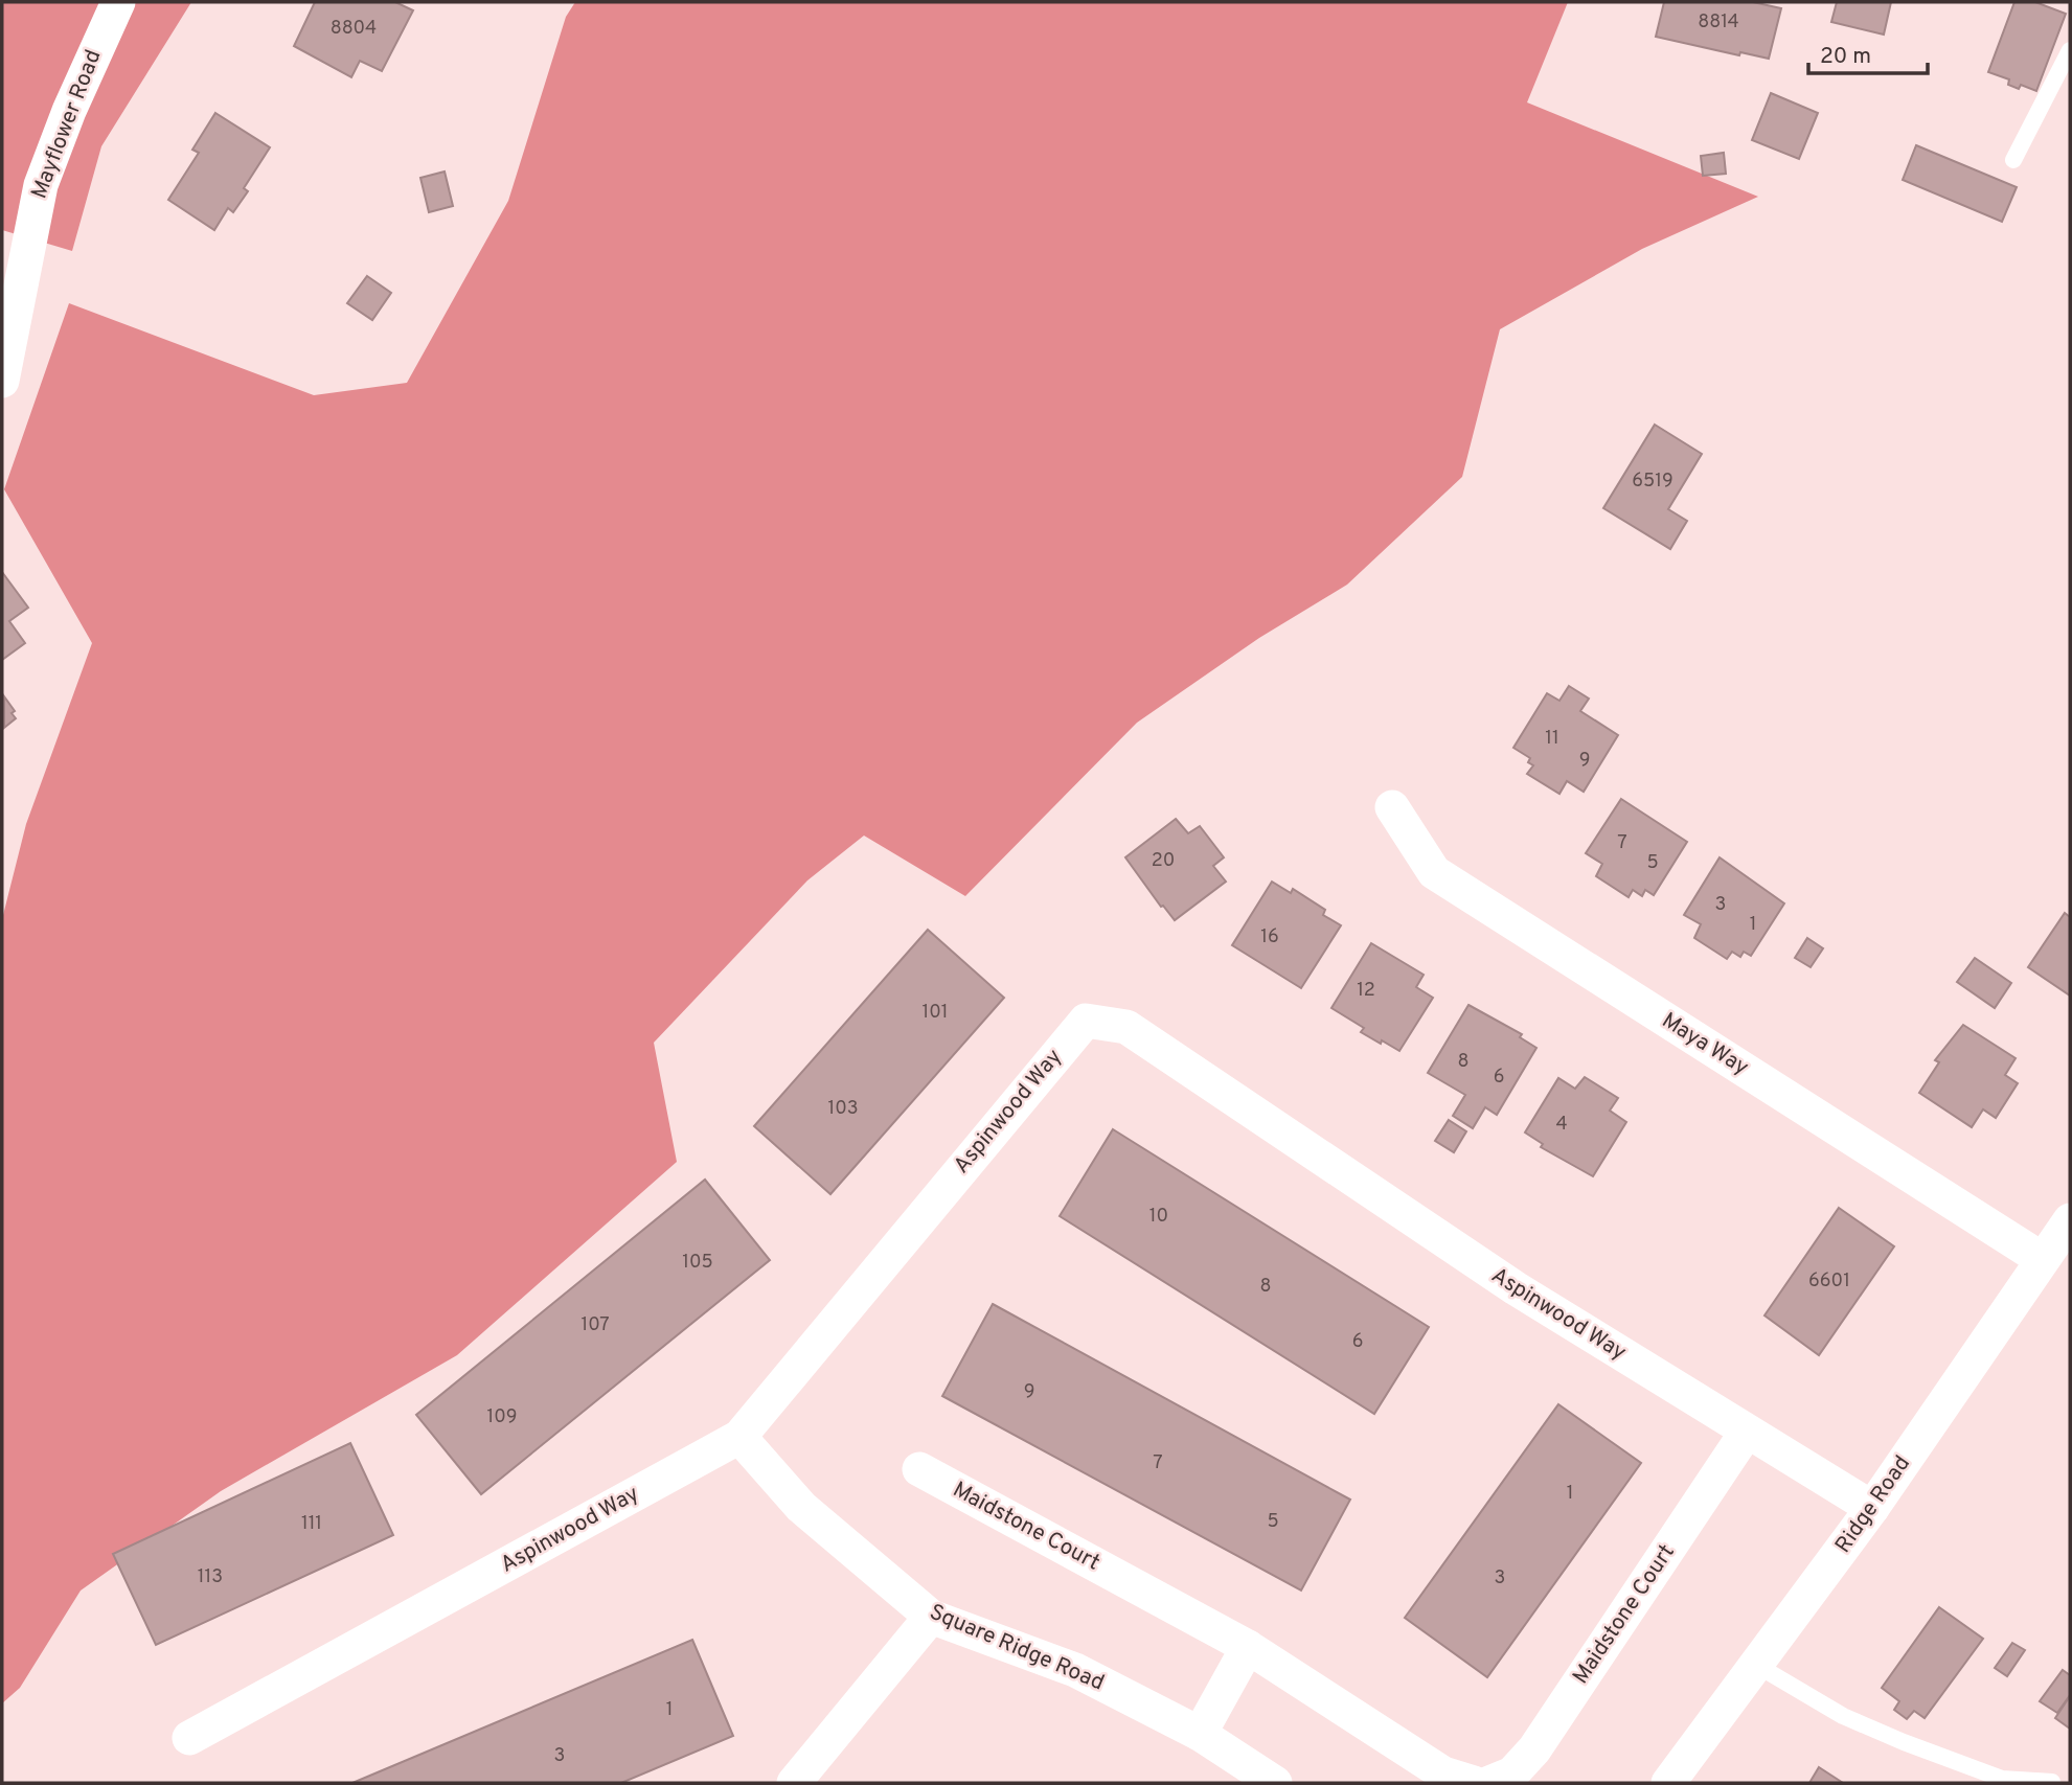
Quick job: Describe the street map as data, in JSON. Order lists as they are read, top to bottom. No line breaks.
{"streets":{"street":["Mayflower Road","Maya Way","Aspinwood Way","Ridge Road","Maidstone Court","Square Ridge Road"]},"crossings":[["Maya Way","Ridge Road"],["Aspinwood Way","Ridge Road"],["Aspinwood Way","Maidstone Court"],["Aspinwood Way","Square Ridge Road"]],"house_numbers":["8814","8804","6519","11","9","7","20","5","3","1","16","12","101","8","6","103","4","10","105","6601","8","107","6","9","109","7","1","5","111","113","3","1","3"],"scale_bar":"20 m"}
